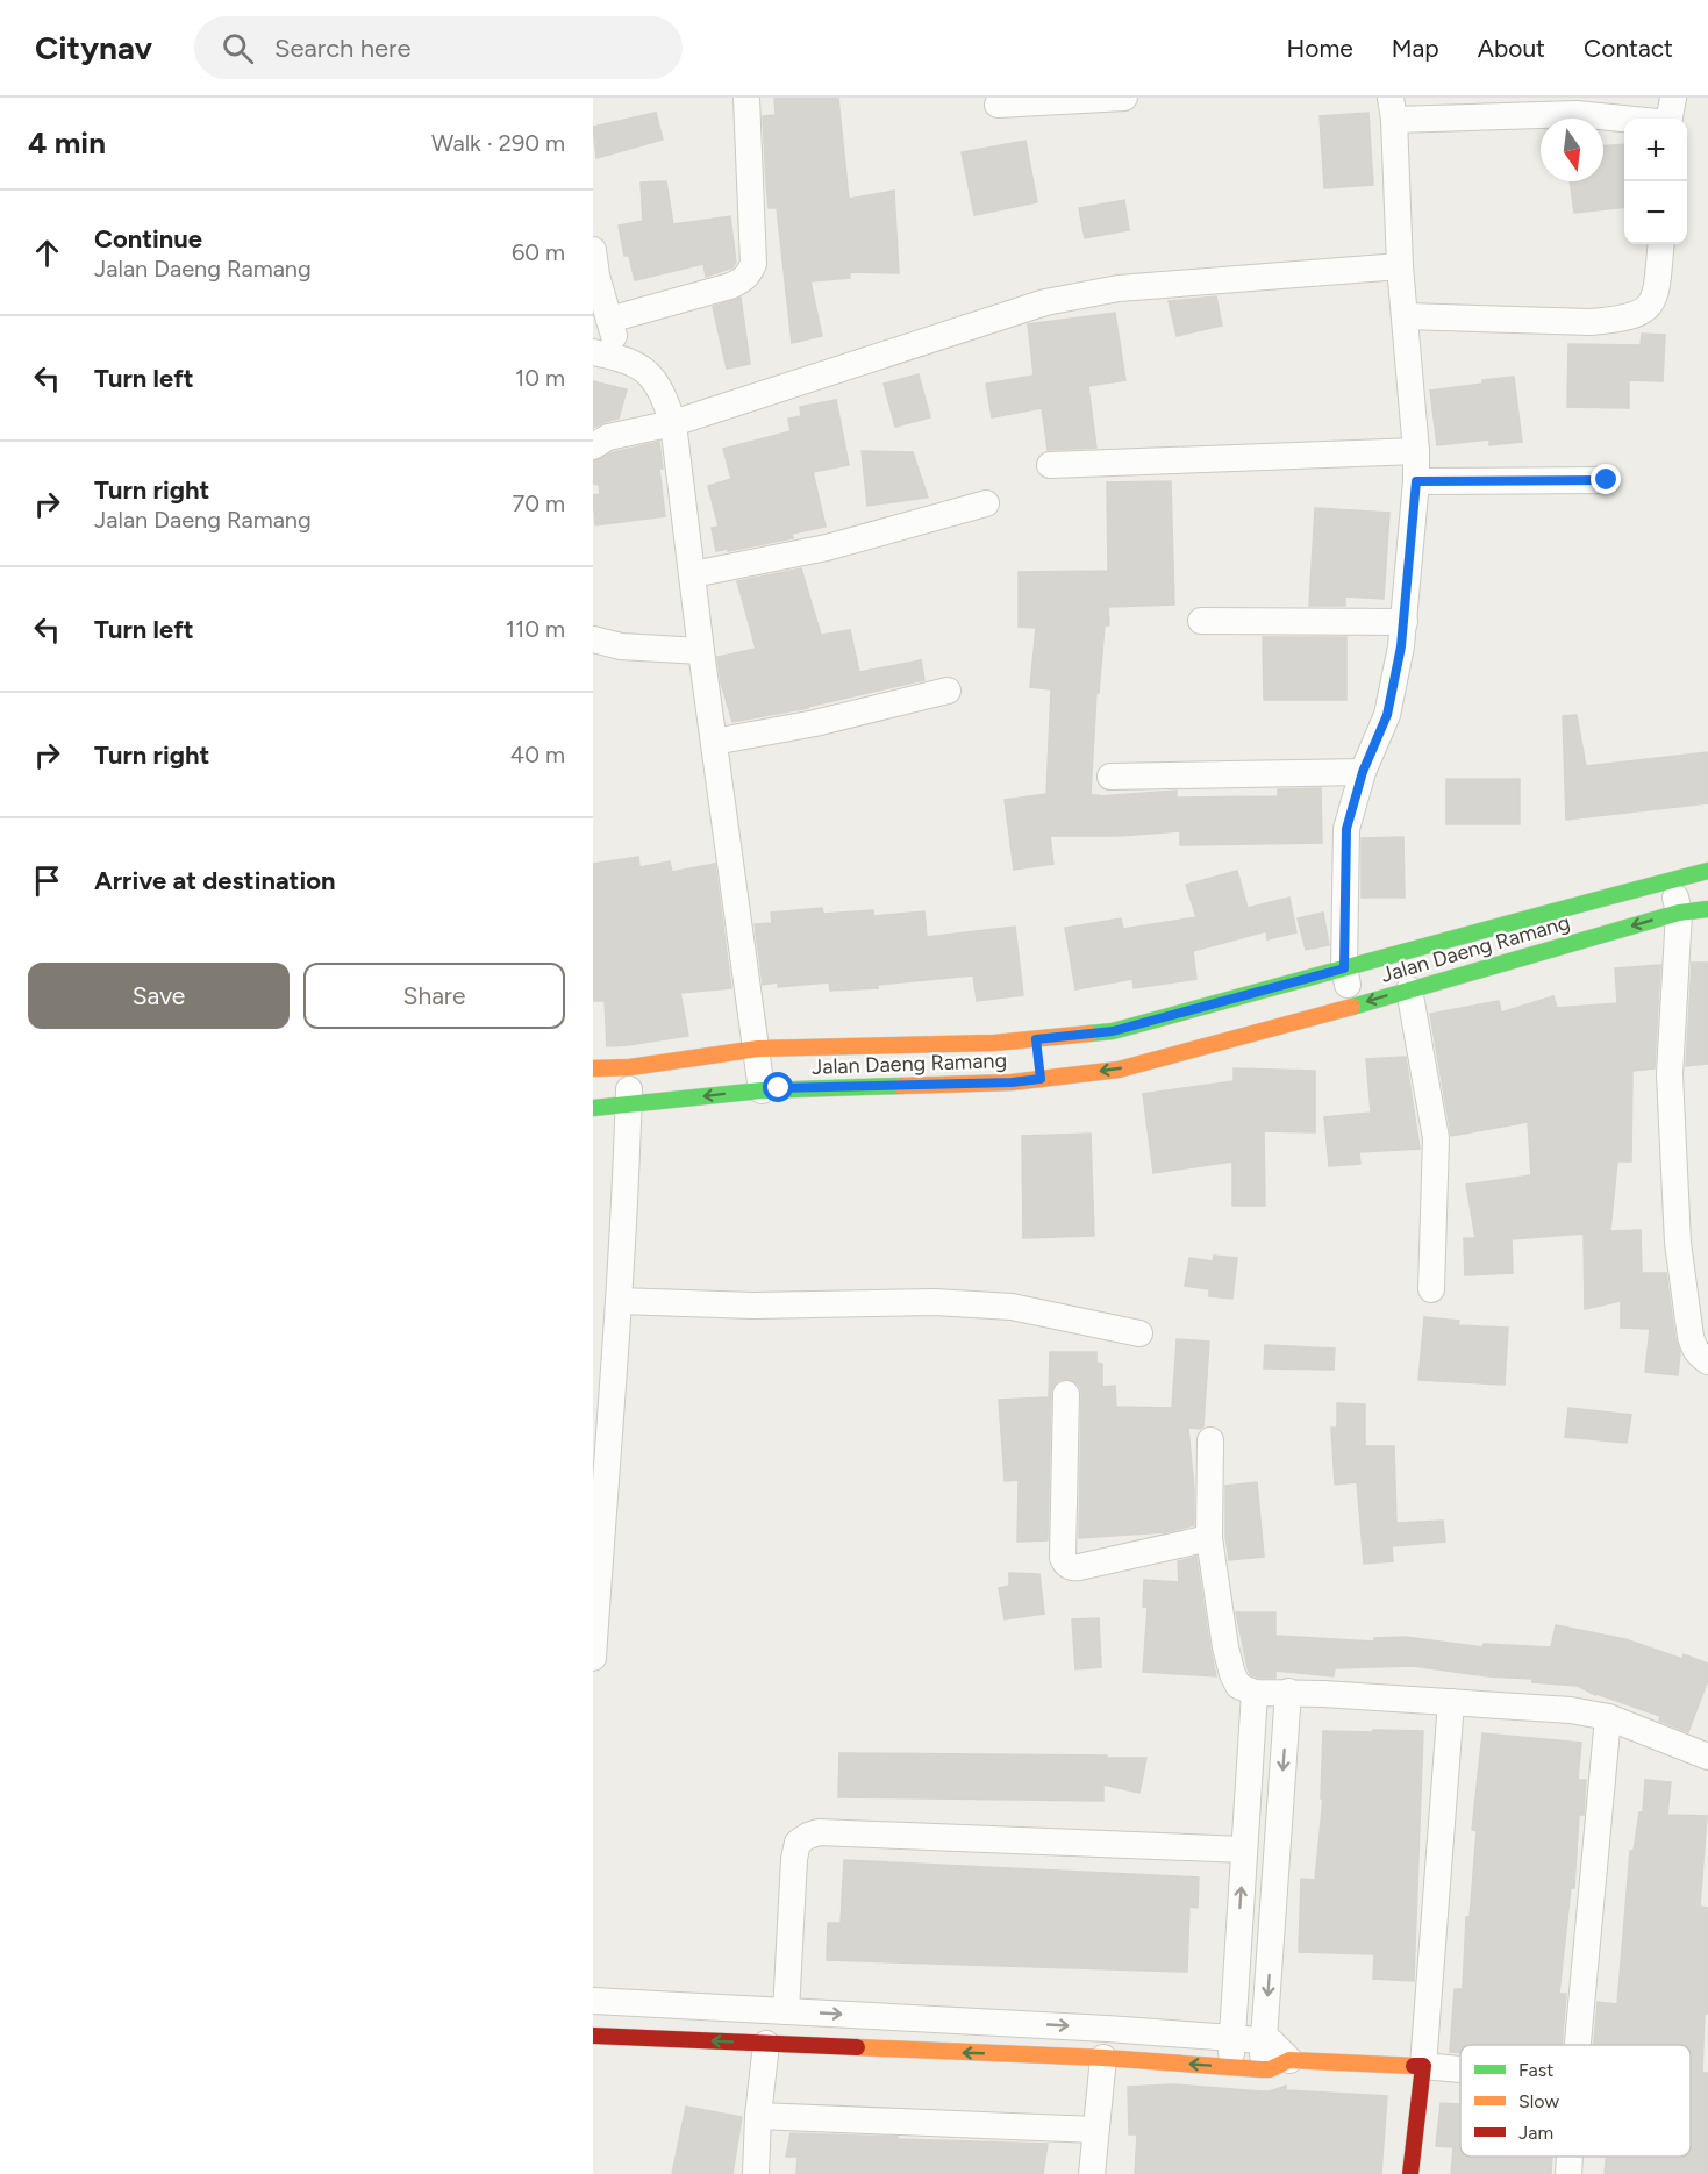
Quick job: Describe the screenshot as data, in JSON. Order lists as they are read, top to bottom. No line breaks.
{"streets":{"main road":["Jalan Daeng Ramang"]},"legend":["Fast","Slow","Jam"],"north":"bottom","page":{"header":"Citynav","search":"Search here","nav":["Home","Map","About","Contact"],"heading":["4 min","Walk · 290 m"],"map_buttons":["+","−"],"list":[["Continue","Jalan Daeng Ramang","60 m"],["Turn left","10 m"],["Turn right","Jalan Daeng Ramang","70 m"],["Turn left","110 m"],["Turn right","40 m"],"Arrive at destination"],"buttons":["Save","Share"]}}
